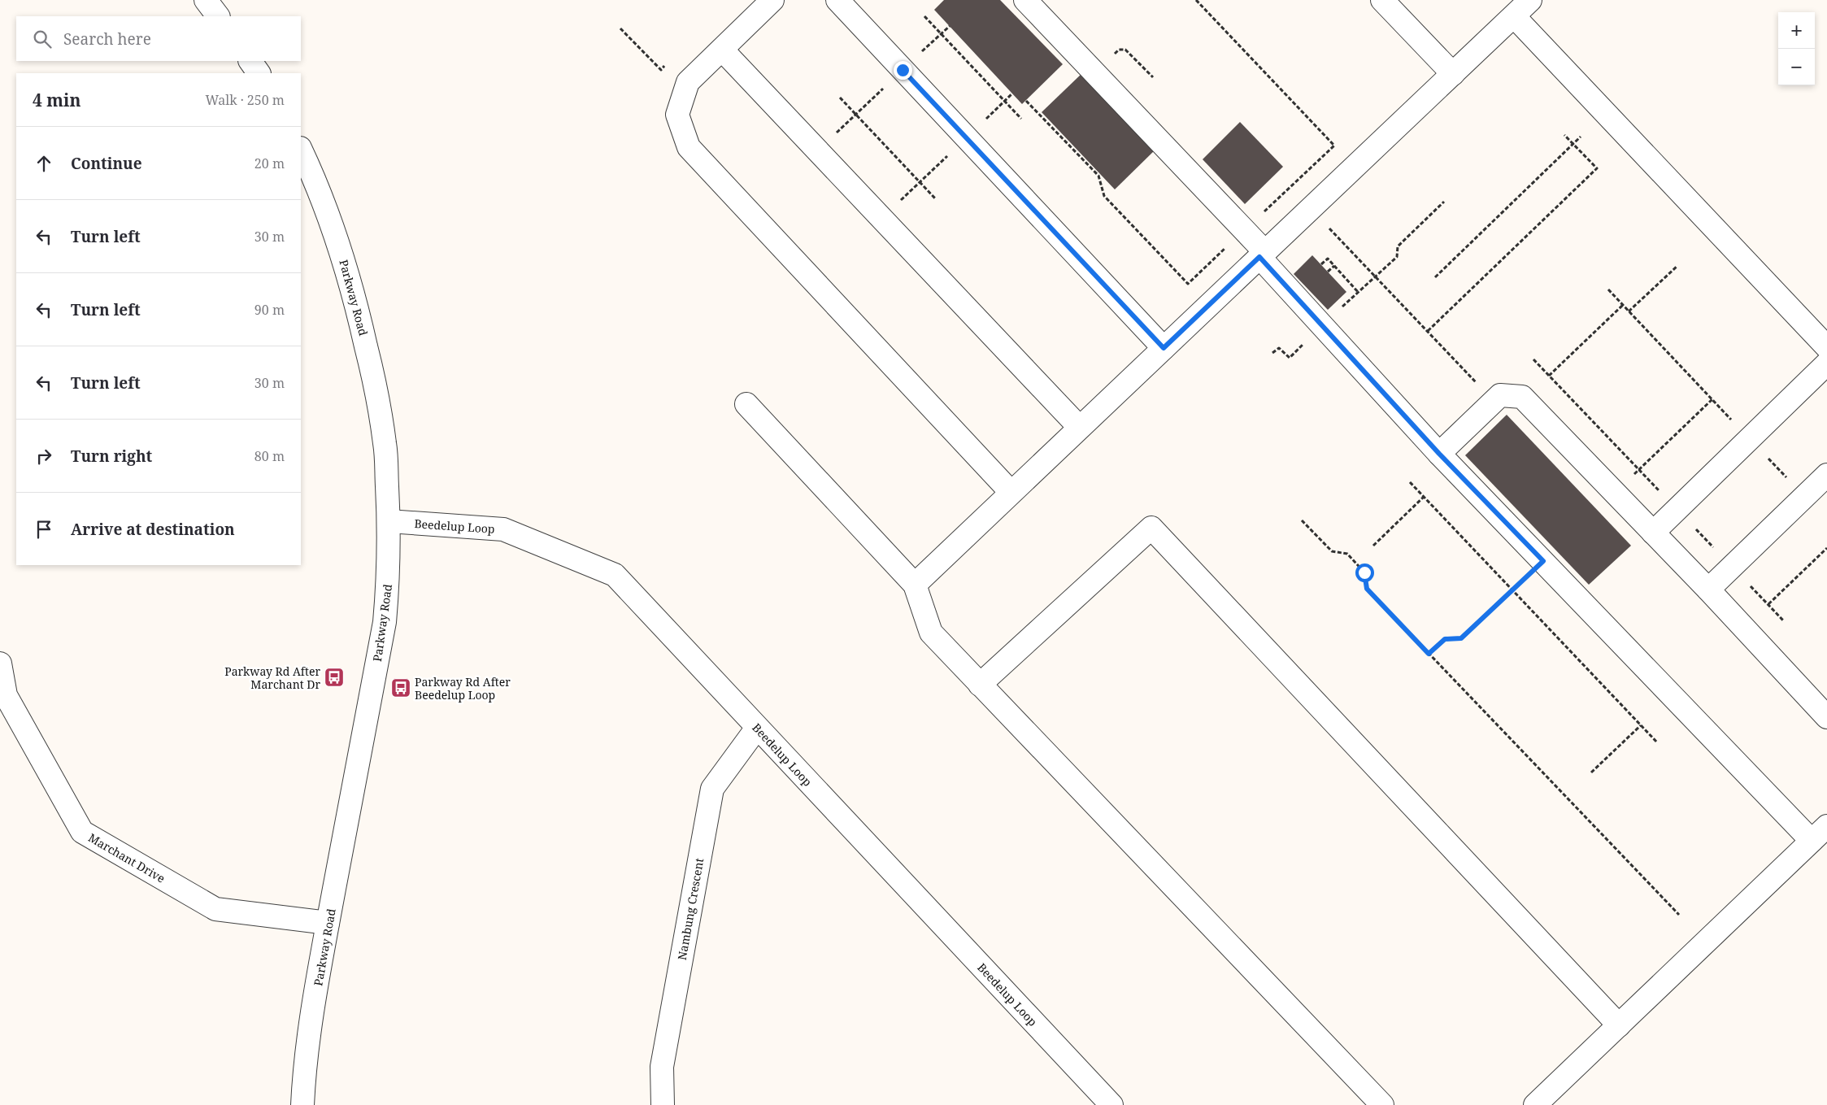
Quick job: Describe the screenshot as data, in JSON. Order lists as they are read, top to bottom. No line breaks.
{"streets":{"street":["Parkway Road","Beedelup Loop","Marchant Drive","Nambung Crescent"]},"crossings":[["Parkway Road","Beedelup Loop"],["Parkway Road","Marchant Drive"],["Beedelup Loop","Nambung Crescent"]],"places":{"bus stop":["Parkway Rd After Marchant Dr","Parkway Rd After Beedelup Loop"]},"page":{"map_buttons":["+","−"],"search":"Search here","heading":["4 min","Walk · 250 m"],"list":[["Continue","20 m"],["Turn left","30 m"],["Turn left","90 m"],["Turn left","30 m"],["Turn right","80 m"],"Arrive at destination"]}}
